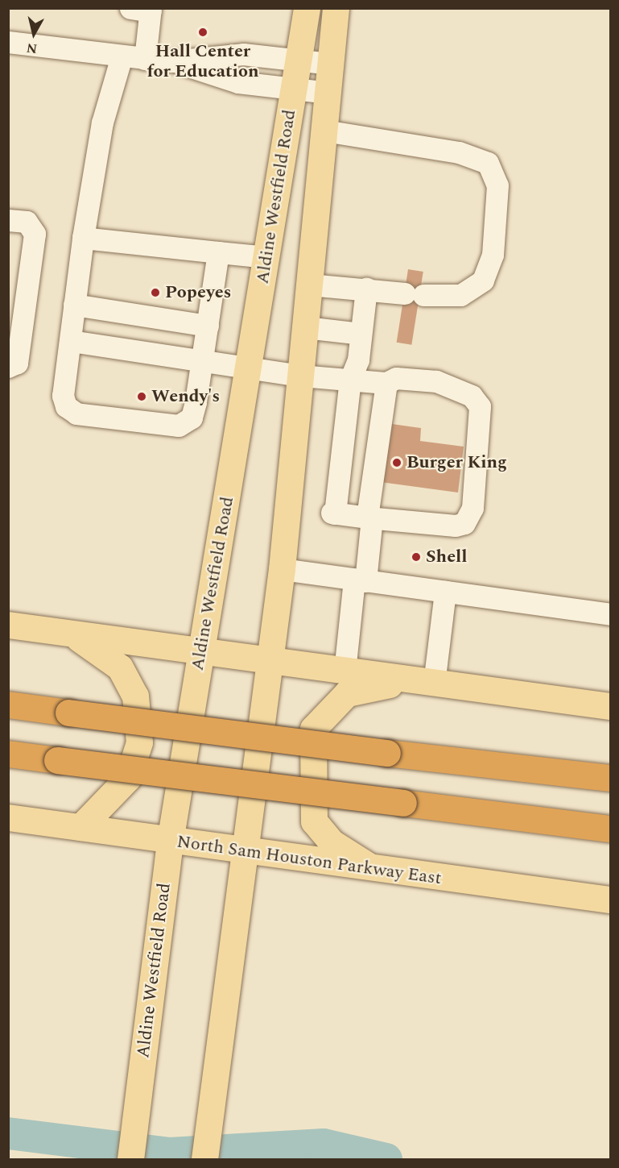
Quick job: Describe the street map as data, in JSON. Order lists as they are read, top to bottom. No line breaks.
{"streets":{"main road":["Aldine Westfield Road","North Sam Houston Parkway East"]},"crossings":[["Aldine Westfield Road","North Sam Houston Parkway East"]],"places":["Hall Center for Education","Popeyes","Wendy's","Burger King","Shell"],"north":"bottom"}
